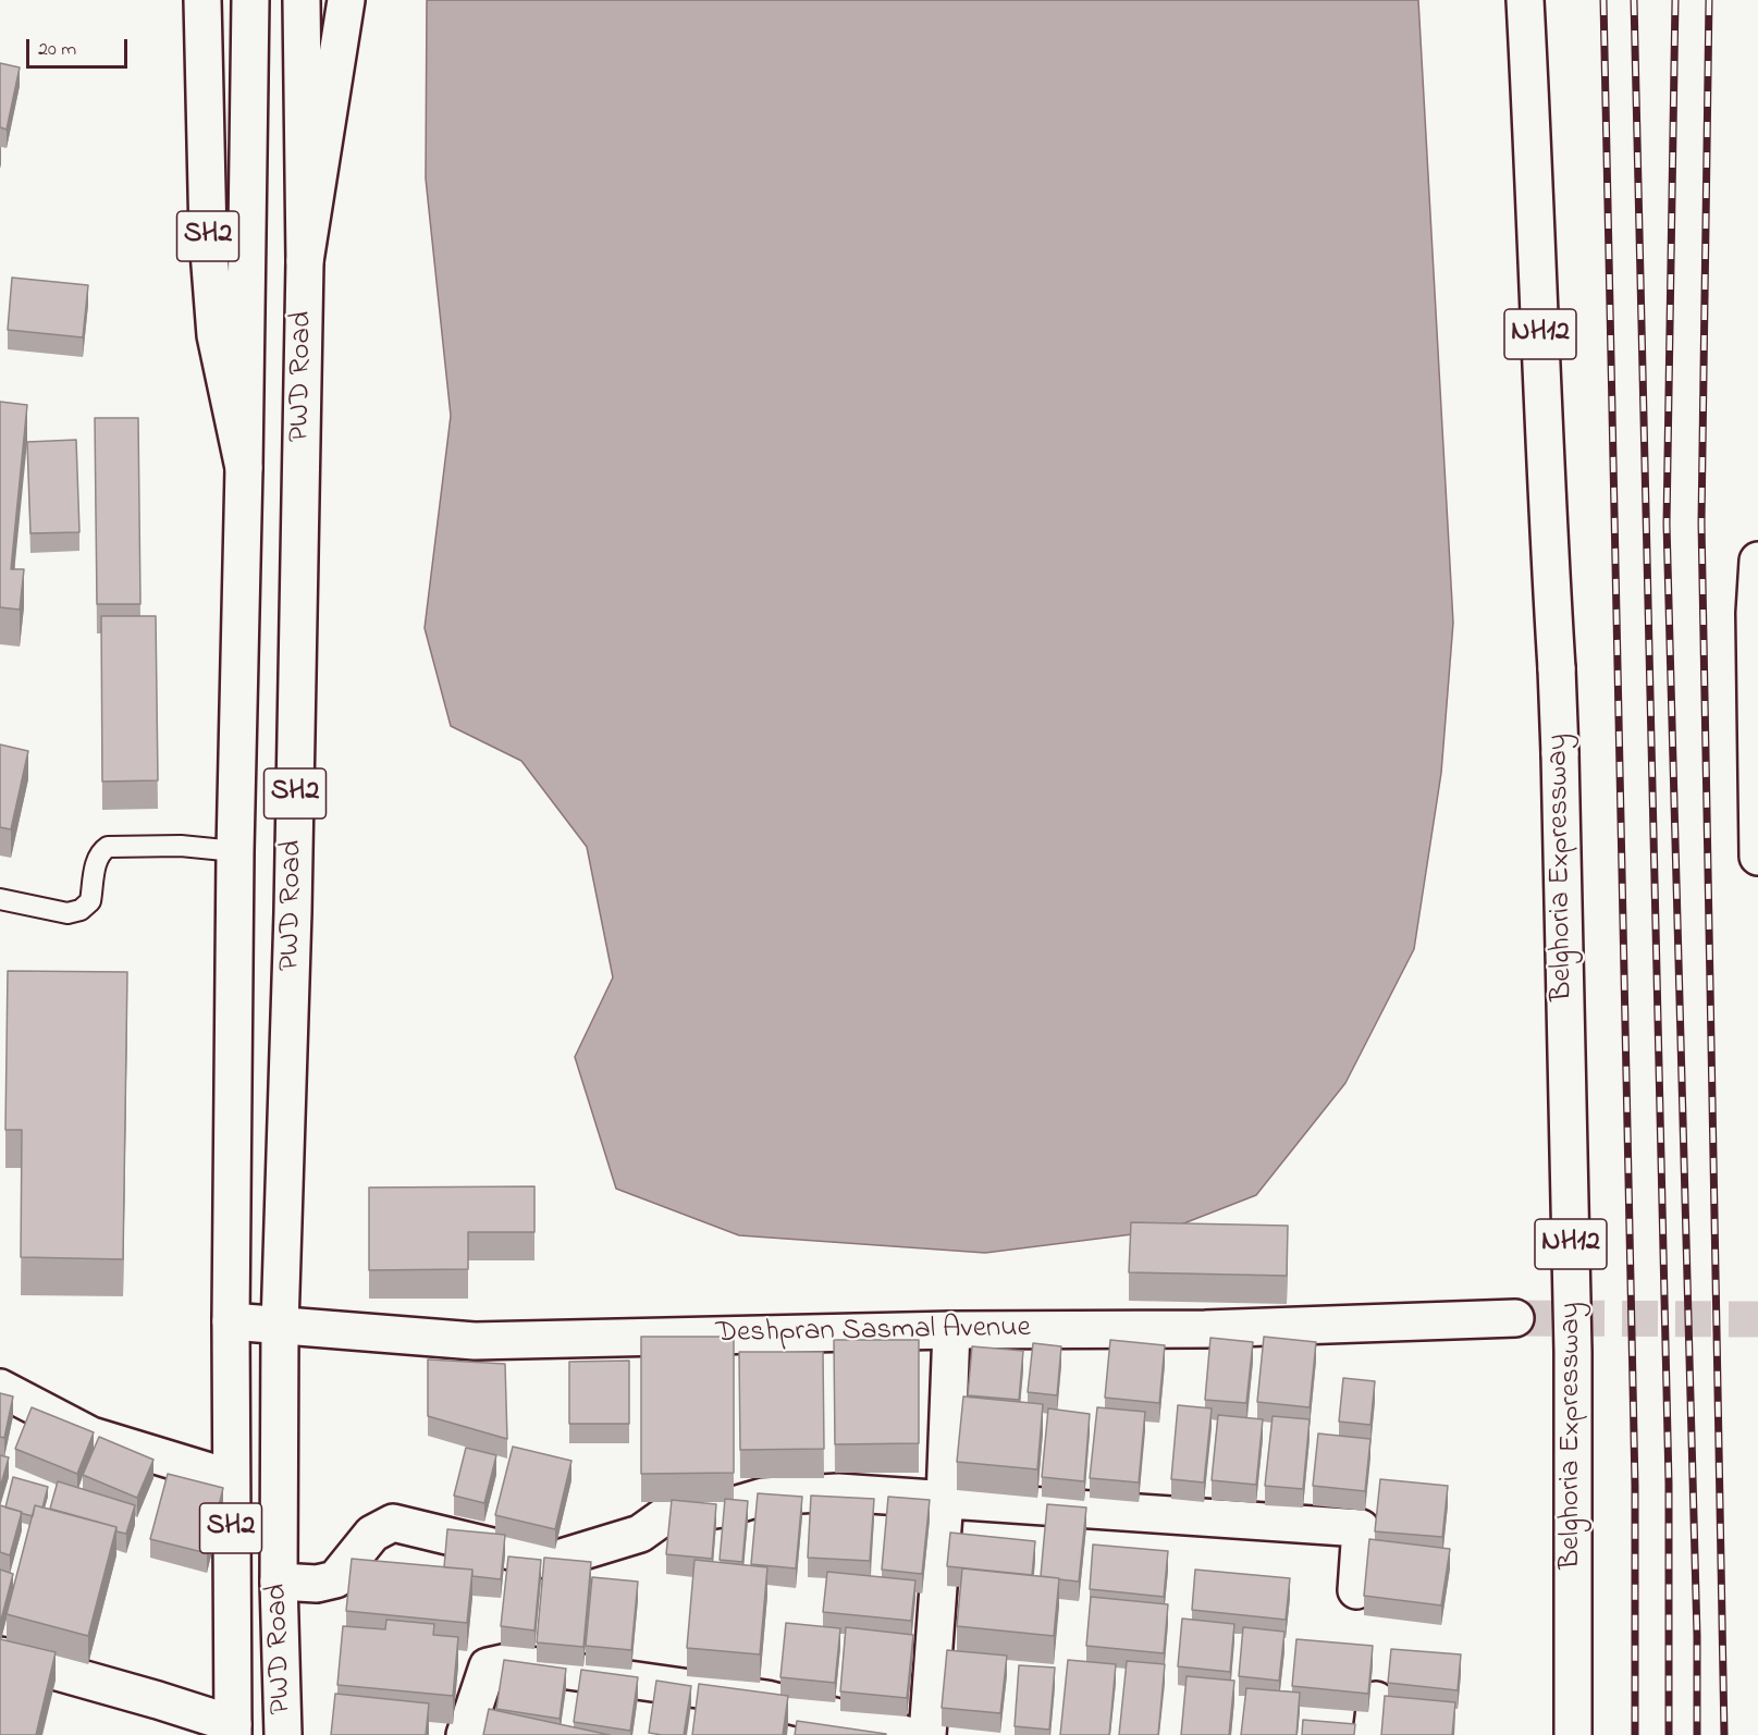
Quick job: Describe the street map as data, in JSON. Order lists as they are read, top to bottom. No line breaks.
{"streets":{"main road":["SH2","NH12","PWD Road","Belghoria Expressway","Deshpran Sasmal Avenue"]},"crossings":[["PWD Road","Deshpran Sasmal Avenue"]],"scale_bar":"20 m"}
